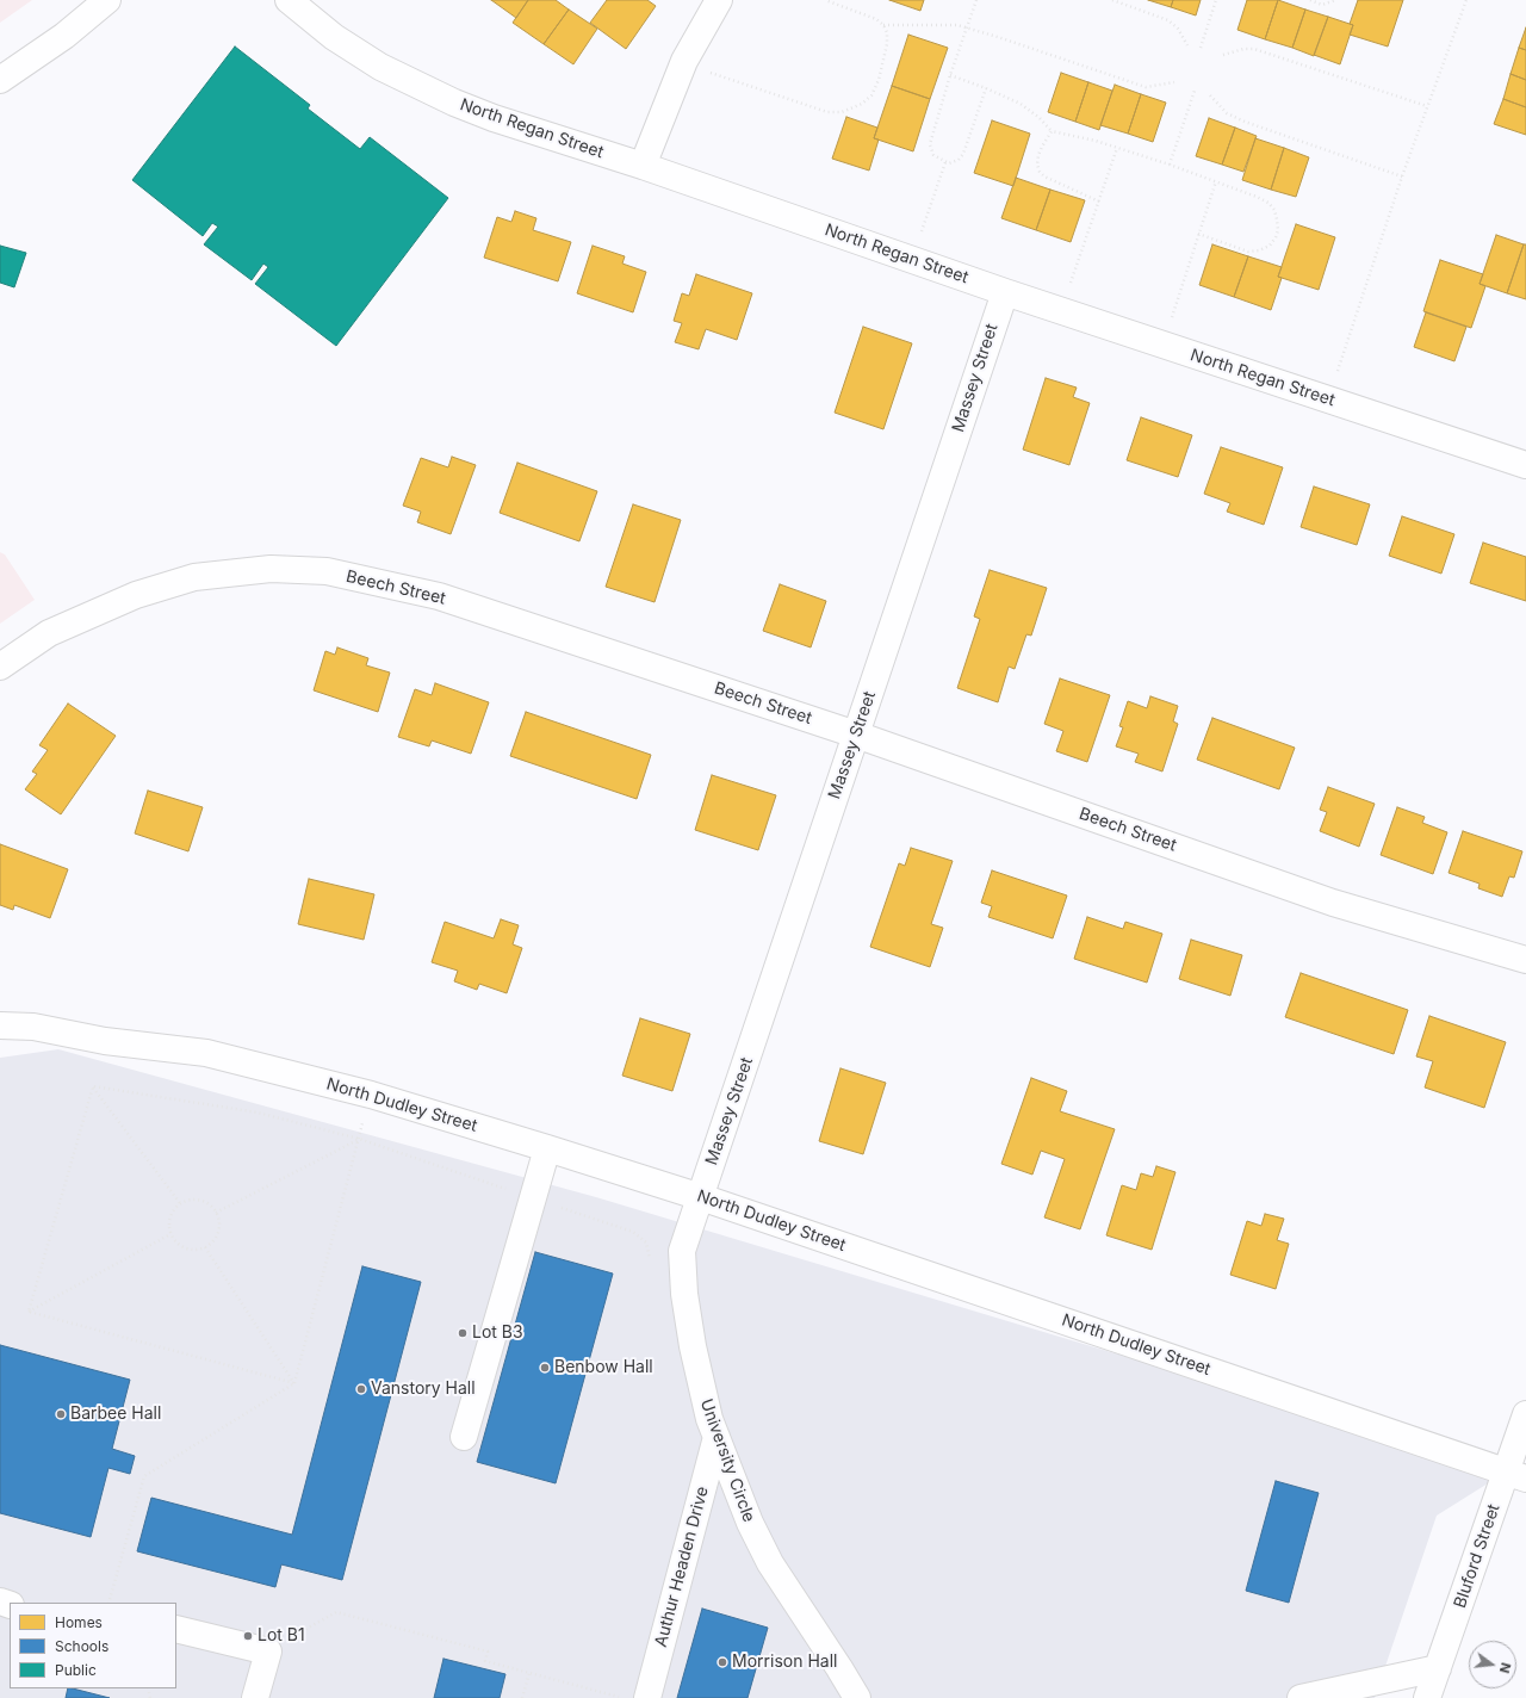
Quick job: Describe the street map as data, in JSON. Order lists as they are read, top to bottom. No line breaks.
{"streets":{"street":["North Regan Street","Massey Street","Beech Street","North Dudley Street","University Circle","Bluford Street","Authur Headen Drive"]},"crossings":[["North Regan Street","Massey Street"],["Massey Street","Beech Street"],["Massey Street","North Dudley Street"],["Massey Street","University Circle"],["North Dudley Street","University Circle"],["North Dudley Street","Bluford Street"],["University Circle","Authur Headen Drive"]],"places":["Lot B3","Benbow Hall","Vanstory Hall","Barbee Hall","Lot B1","Morrison Hall"],"legend":["Homes","Schools","Public"],"north":"right"}
